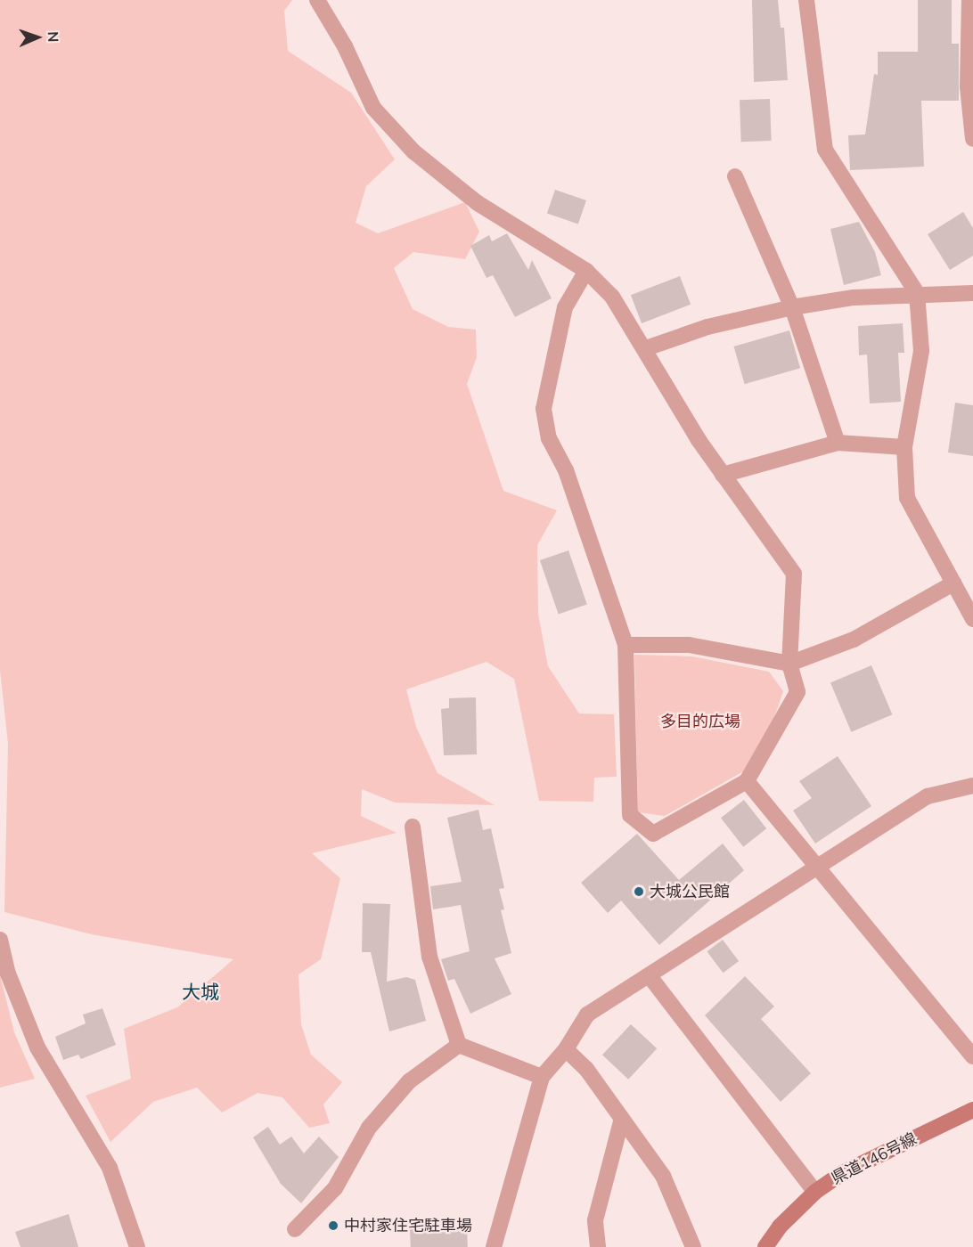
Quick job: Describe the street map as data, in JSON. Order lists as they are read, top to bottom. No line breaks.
{"streets":{"main road":["県道146号線"]},"districts":["大城"],"parks":["多目的広場"],"places":["大城公民館","中村家住宅駐車場"],"north":"right"}
